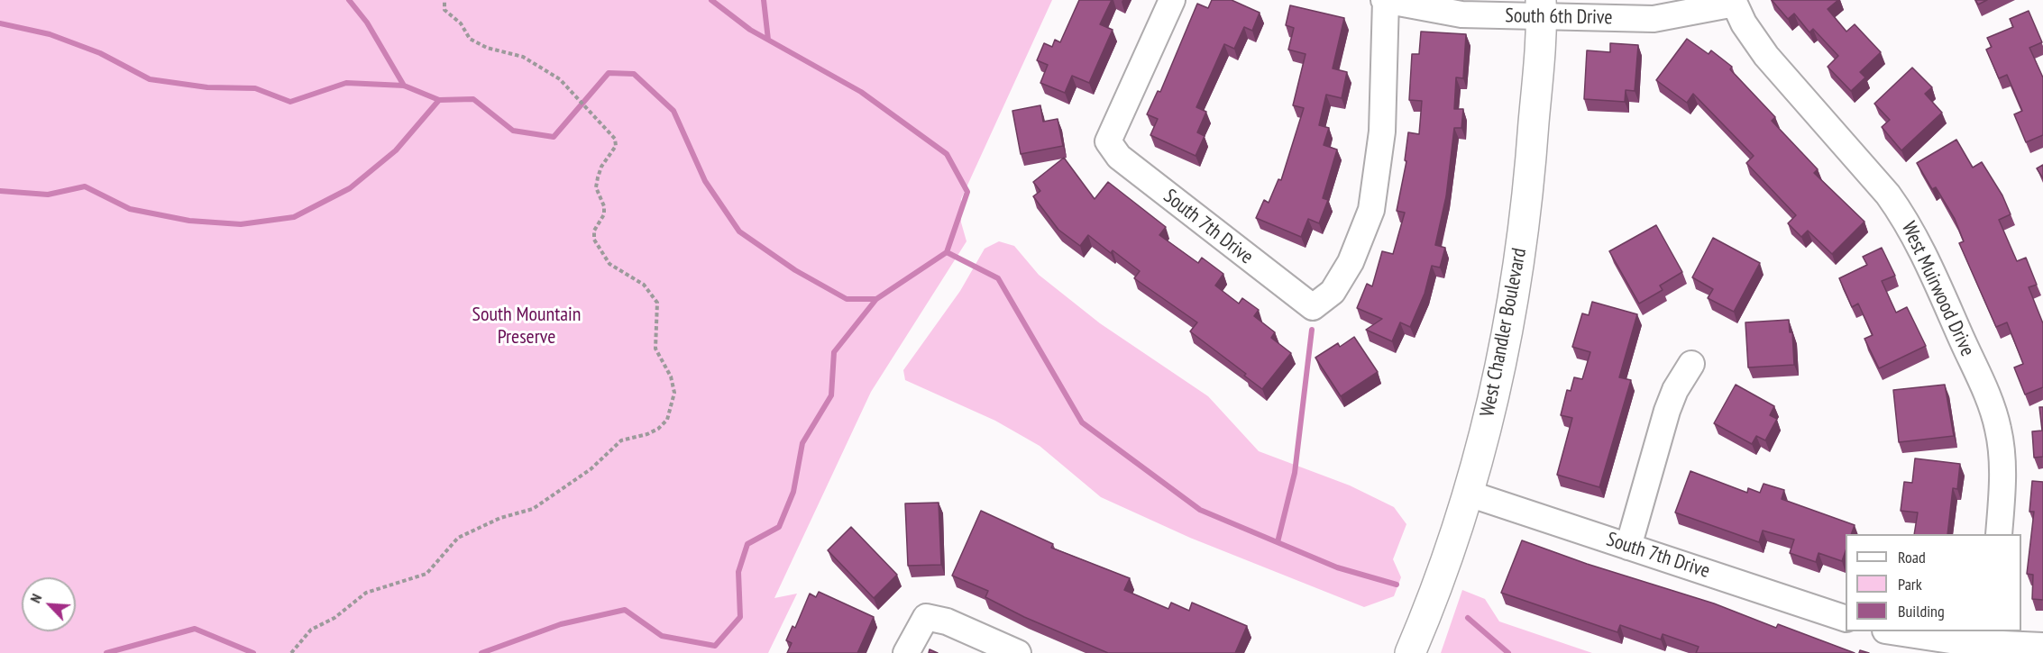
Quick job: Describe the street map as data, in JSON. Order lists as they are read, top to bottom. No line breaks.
{"streets":{"main road":["West Chandler Boulevard"],"street":["South 6th Drive","South 7th Drive","West Muirwood Drive"]},"crossings":[["South 6th Drive","South 7th Drive"],["South 6th Drive","West Muirwood Drive"],["South 6th Drive","West Chandler Boulevard"],["South 7th Drive","West Chandler Boulevard"]],"parks":["South Mountain Preserve"],"legend":["Road","Park","Building"],"north":"top left"}
